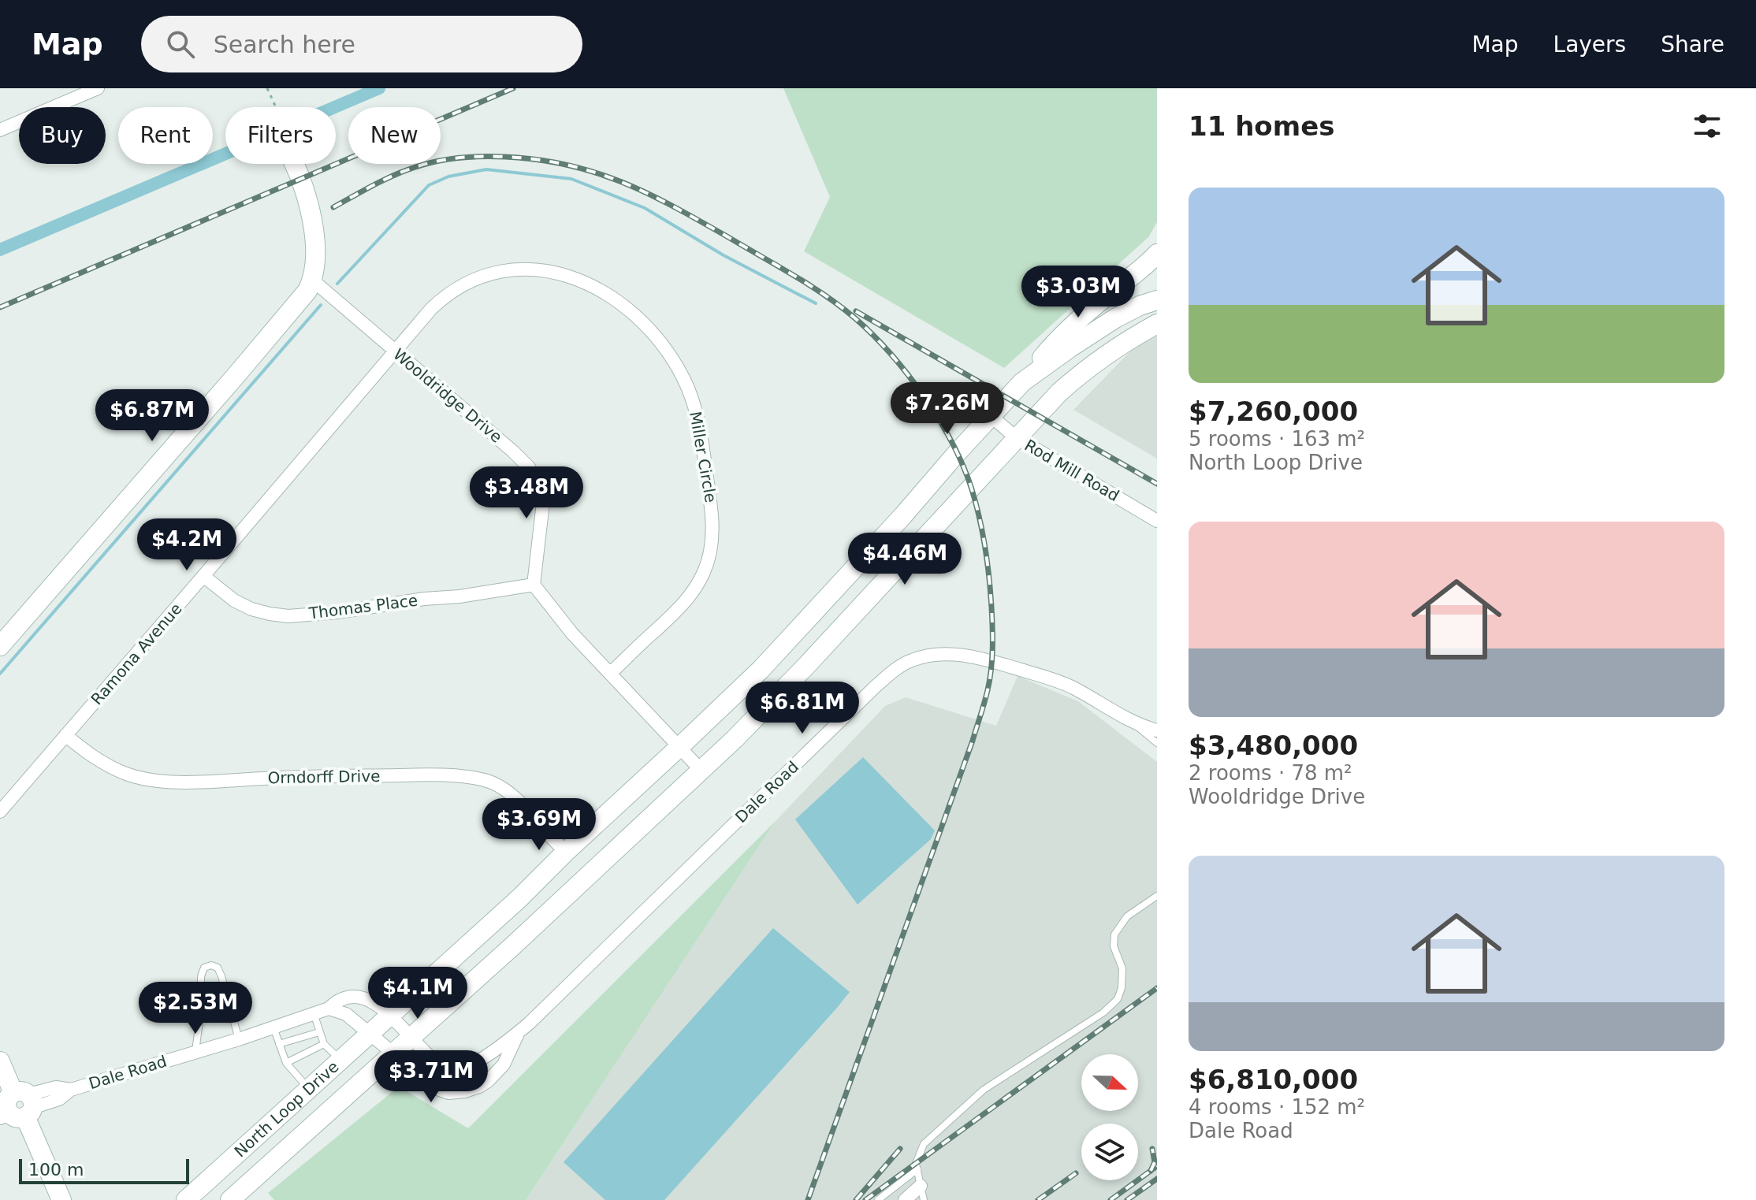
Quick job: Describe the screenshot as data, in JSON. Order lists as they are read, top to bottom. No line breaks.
{"streets":{"main road":["North Loop Drive"],"street":["Wooldridge Drive","Miller Circle","Rod Mill Road","Thomas Place","Ramona Avenue","Orndorff Drive","Dale Road"]},"crossings":[["Wooldridge Drive","Miller Circle"],["Wooldridge Drive","Thomas Place"],["Wooldridge Drive","Ramona Avenue"],["Miller Circle","Ramona Avenue"],["Rod Mill Road","North Loop Drive"],["Thomas Place","Ramona Avenue"],["Ramona Avenue","Orndorff Drive"],["Orndorff Drive","North Loop Drive"],["Dale Road","North Loop Drive"]],"scale_bar":"100 m","north":"right","page":{"header":"Map","search":"Search here","nav":["Map","Layers","Share"],"heading":"11 homes","chip":["Buy","Rent","Filters","New"],"list":[{"name":"$7,260,000","note":"5 rooms · 163 m² · North Loop Drive"},{"name":"$3,480,000","note":"2 rooms · 78 m² · Wooldridge Drive"},{"name":"$6,810,000","note":"4 rooms · 152 m² · Dale Road"}],"price":["$3.03M","$7.26M","$6.87M","$3.48M","$4.2M","$4.46M","$6.81M","$3.69M","$4.1M","$2.53M","$3.71M"],"scale":"100 m"}}
